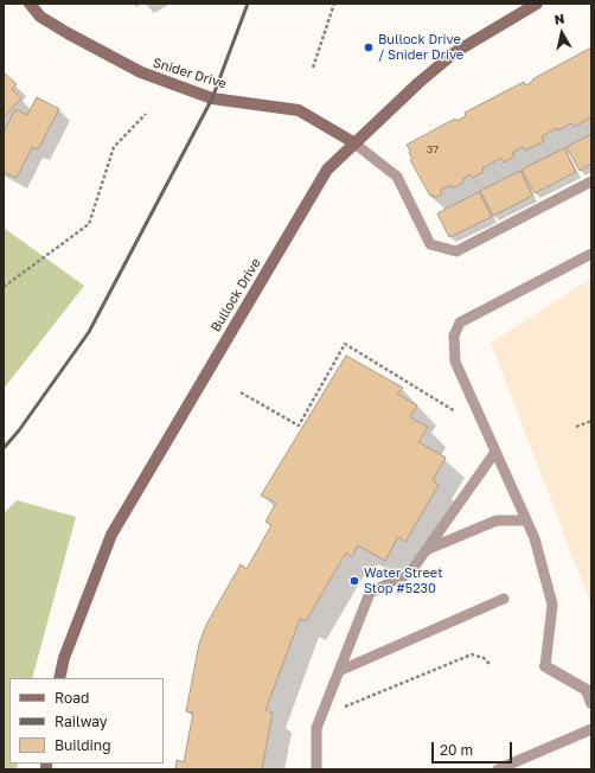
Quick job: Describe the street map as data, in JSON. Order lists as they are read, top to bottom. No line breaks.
{"streets":{"street":["Snider Drive","Bullock Drive"]},"crossings":[["Snider Drive","Bullock Drive"]],"places":["Bullock Drive / Snider Drive","Water Street Stop #5230"],"house_numbers":["37"],"legend":["Road","Railway","Building"],"scale_bar":"20 m","north":"top"}
